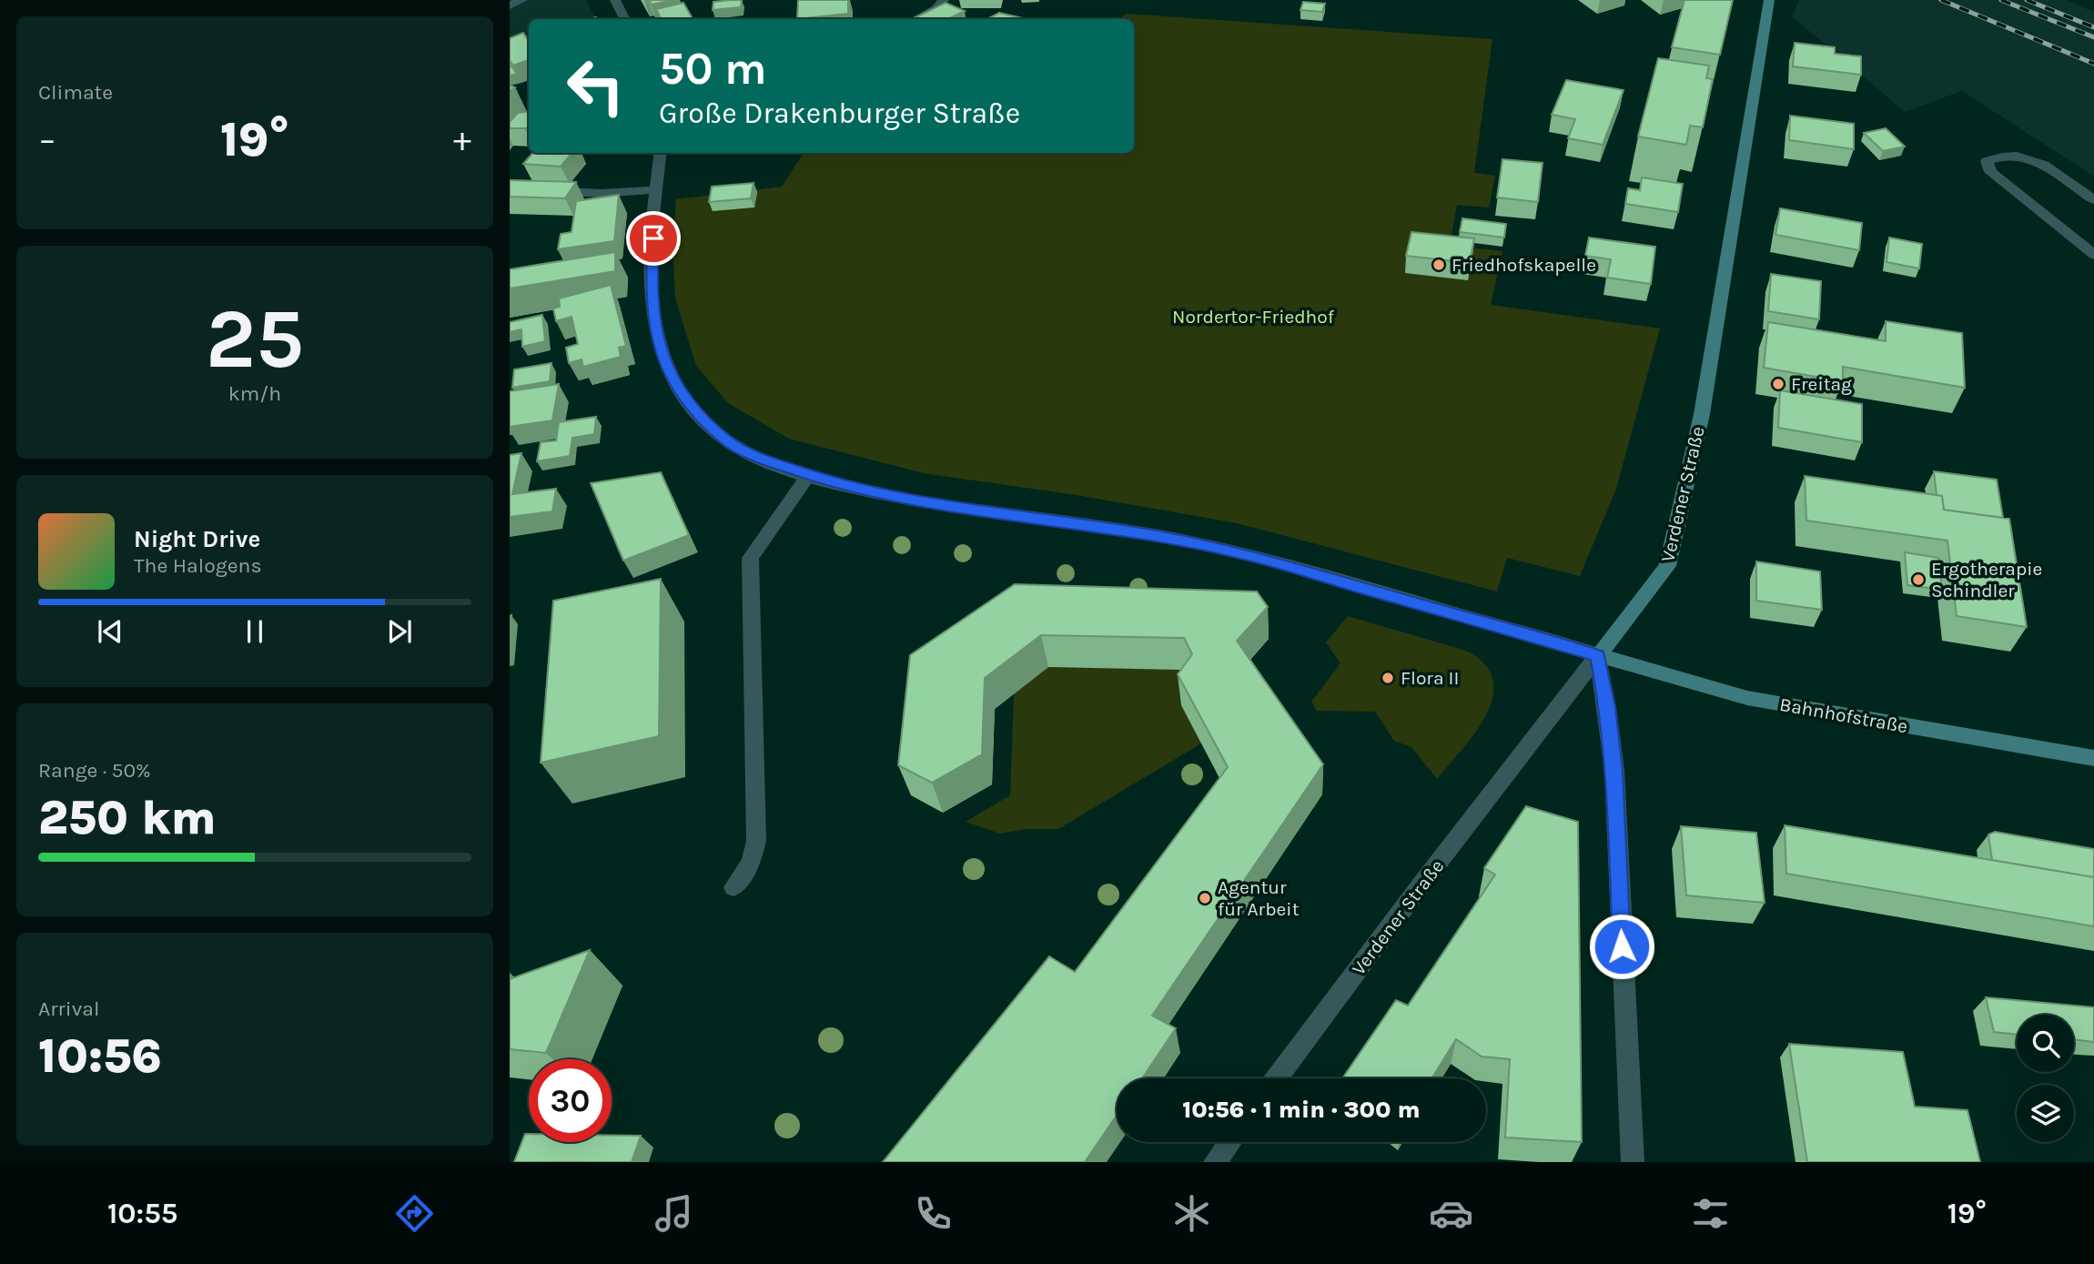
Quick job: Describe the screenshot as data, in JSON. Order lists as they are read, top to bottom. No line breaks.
{"streets":{"main road":["Verdener Straße","Bahnhofstraße"]},"crossings":[["Verdener Straße","Bahnhofstraße"]],"parks":["Nordertor-Friedhof"],"places":["Friedhofskapelle","Freitag","Ergotherapie Schindler","Flora II","Agentur für Arbeit"],"page":{"tile":["Climate",["25","km/h"],["Range · 50%","250 km"],["Arrival","10:56"]],"turn":["50 m","Große Drakenburger Straße"],"heat":["−","19°","+"],"song":["Night Drive","The Halogens"],"limit":"30","trip":"10:56 · 1 min · 300 m","tabs":["10:55","19°"]}}
